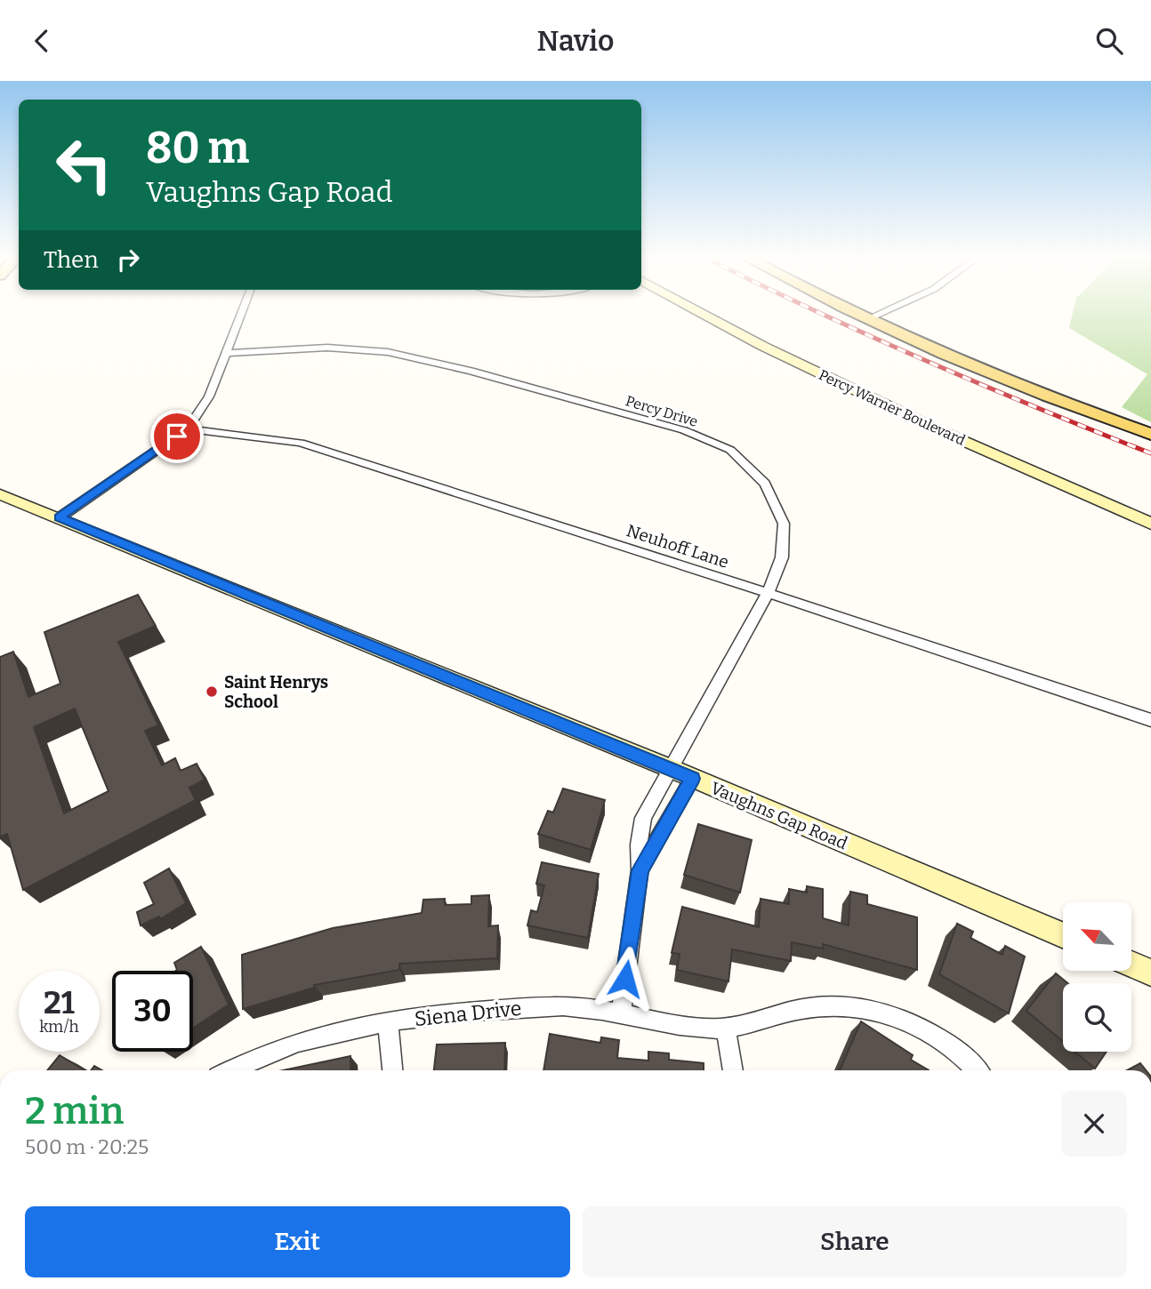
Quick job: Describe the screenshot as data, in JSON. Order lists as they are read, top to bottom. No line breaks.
{"streets":{"street":["Percy Warner Boulevard","Percy Drive","Neuhoff Lane","Vaughns Gap Road","Siena Drive"]},"crossings":[["Percy Drive","Neuhoff Lane"],["Percy Drive","Vaughns Gap Road"]],"places":["Saint Henrys School"],"north":"top left","page":{"header":"Navio","turn":["80 m","Vaughns Gap Road"],"then":"Then","speed":"21 km/h","limit":"30","heading":["2 min","500 m · 20:25"],"buttons":["Exit","Share"]}}
